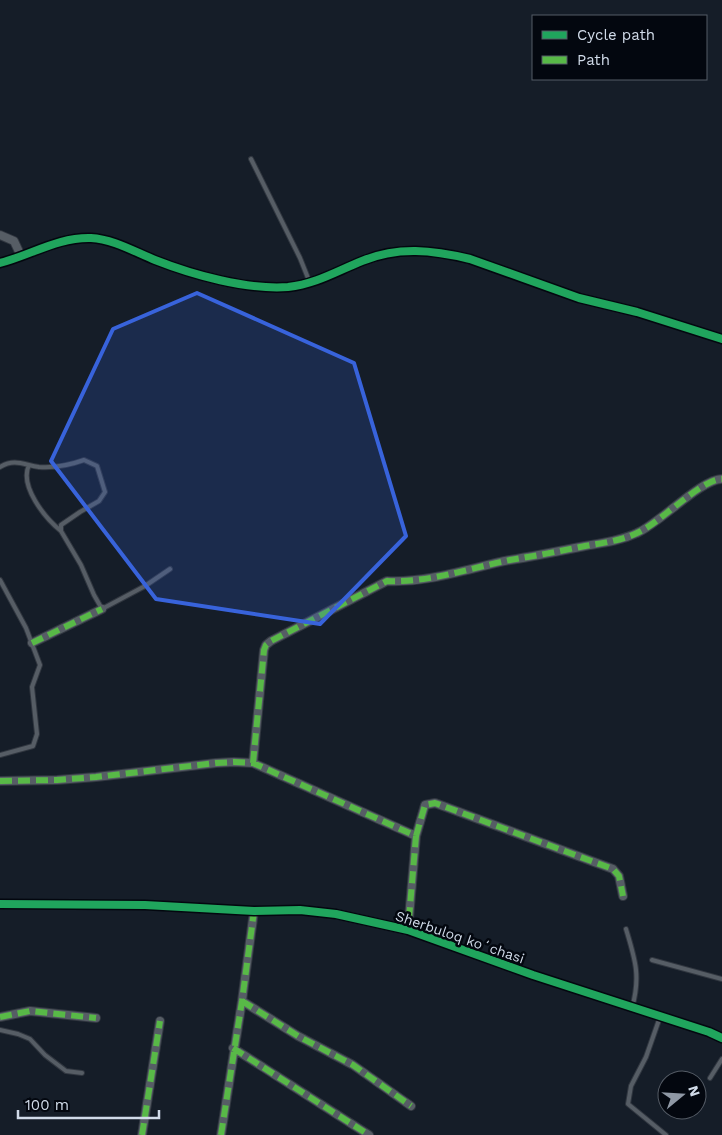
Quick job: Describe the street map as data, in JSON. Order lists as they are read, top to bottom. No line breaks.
{"streets":{"street":["Sherbuloq koʻchasi"]},"legend":["Cycle path","Path"],"scale_bar":"100 m","north":"right"}
